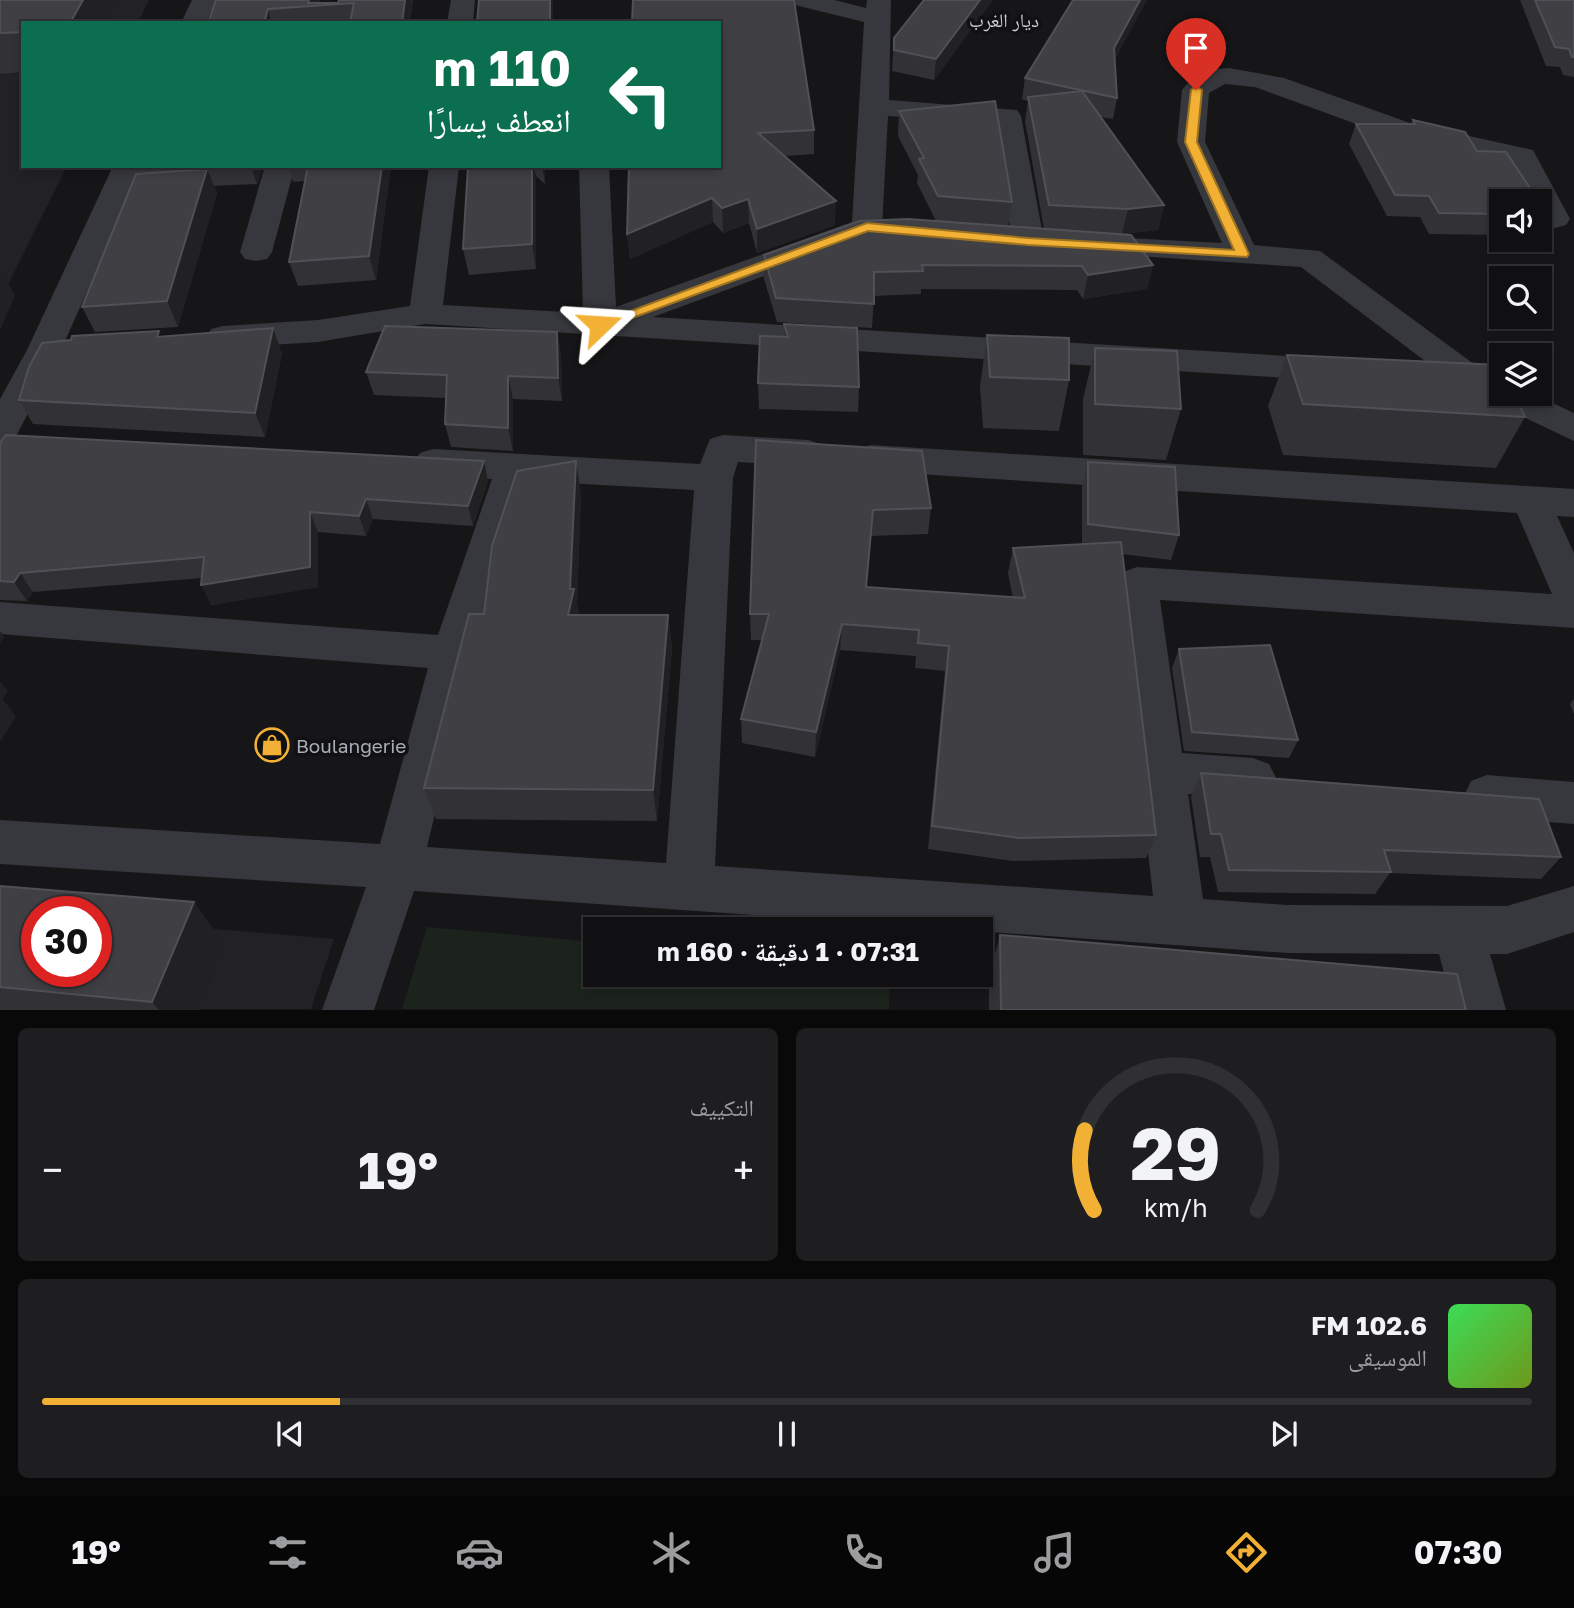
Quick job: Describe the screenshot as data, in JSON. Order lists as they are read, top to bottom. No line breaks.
{"districts":["ديار الغرب"],"places":{"shop":["Boulangerie"]},"page":{"turn":["110 m","انعطف يسارًا"],"limit":"30","trip":"07:31 · 1 دقيقة · 160 m","tile":"التكييف","heat":["−","19°","+"],"song":["102.6 FM","الموسيقى"],"tabs":["07:30","19°"],"gauge":["29","km/h"]}}
